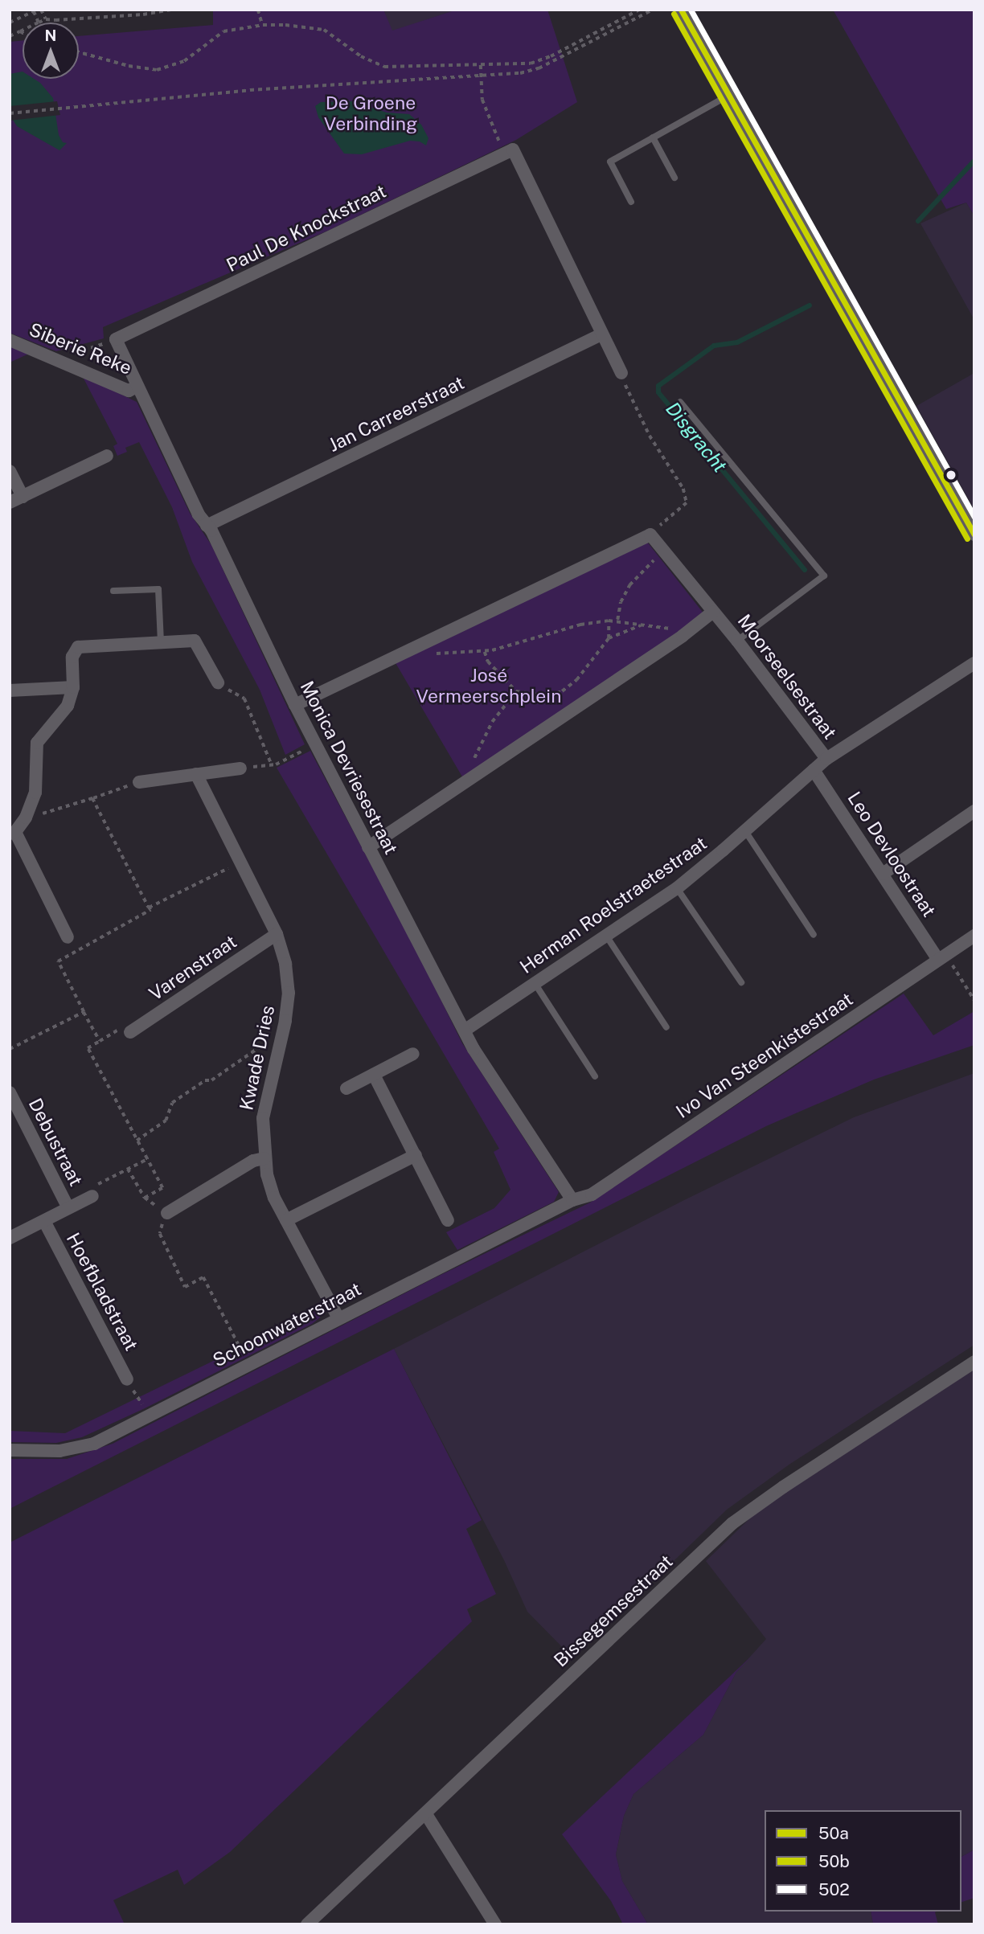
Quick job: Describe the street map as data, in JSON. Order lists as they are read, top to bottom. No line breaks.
{"streets":{"street":["Paul De Knockstraat","Siberie Reke","Jan Carreerstraat","Moorseelsestraat","Monica Devriesestraat","Leo Devloostraat","Herman Roelstraetestraat","Varenstraat","Ivo Van Steenkistestraat","Kwade Dries","Debustraat","Hoefbladstraat","Schoonwaterstraat","Bissegemsestraat"]},"crossings":[["Paul De Knockstraat","Monica Devriesestraat"],["Siberie Reke","Monica Devriesestraat"],["Jan Carreerstraat","Monica Devriesestraat"],["Moorseelsestraat","Herman Roelstraetestraat"],["Monica Devriesestraat","Herman Roelstraetestraat"],["Monica Devriesestraat","Ivo Van Steenkistestraat"],["Monica Devriesestraat","Schoonwaterstraat"],["Leo Devloostraat","Herman Roelstraetestraat"],["Leo Devloostraat","Ivo Van Steenkistestraat"],["Varenstraat","Kwade Dries"],["Ivo Van Steenkistestraat","Schoonwaterstraat"],["Kwade Dries","Schoonwaterstraat"],["Debustraat","Hoefbladstraat"]],"water":["Disgracht"],"parks":["De Groene Verbinding","José Vermeerschplein"],"lines":["transit line 50a","transit line 502","transit line 50b"],"legend":["50a","50b","502"],"north":"top"}
